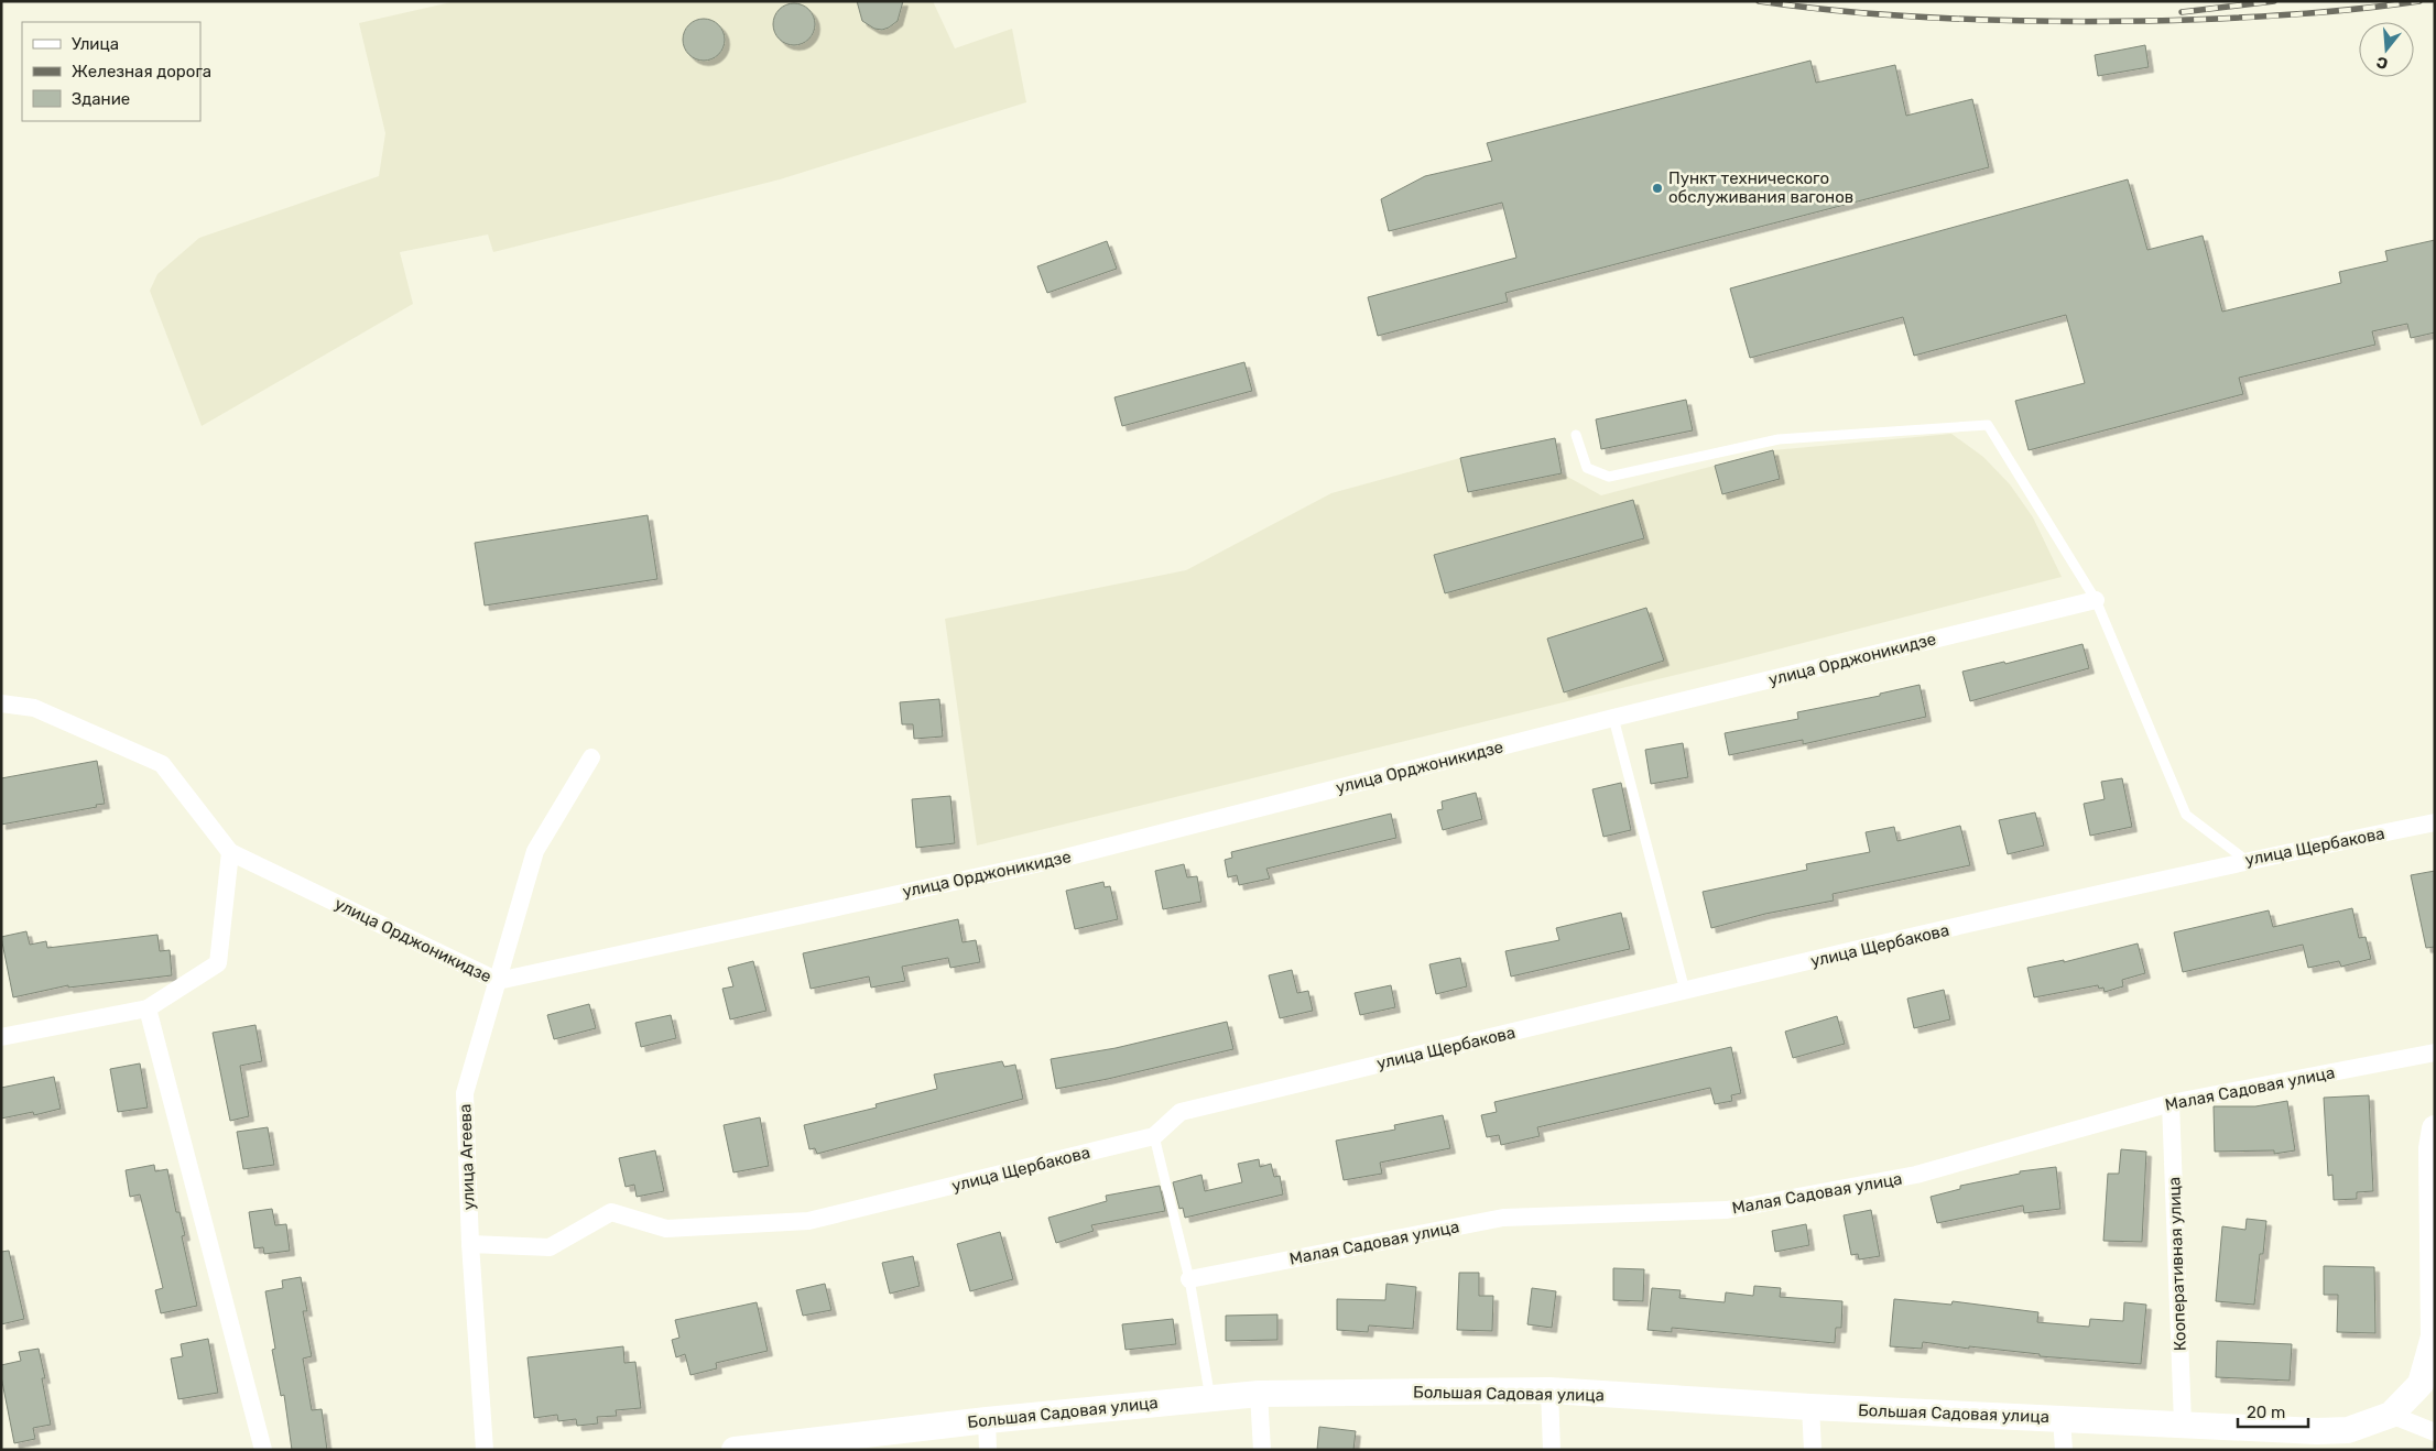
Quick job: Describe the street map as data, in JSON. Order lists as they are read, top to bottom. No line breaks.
{"streets":{"main road":["Большая Садовая улица"],"street":["улица Орджоникидзе","улица Щербакова","Малая Садовая улица","улица Агеева","Кооперативная улица"]},"crossings":[["улица Орджоникидзе","улица Агеева"],["улица Щербакова","улица Агеева"],["Малая Садовая улица","Кооперативная улица"],["Кооперативная улица","Большая Садовая улица"]],"places":["Пункт технического обслуживания вагонов"],"legend":["Улица","Железная дорога","Здание"],"scale_bar":"20 m","north":"bottom"}
